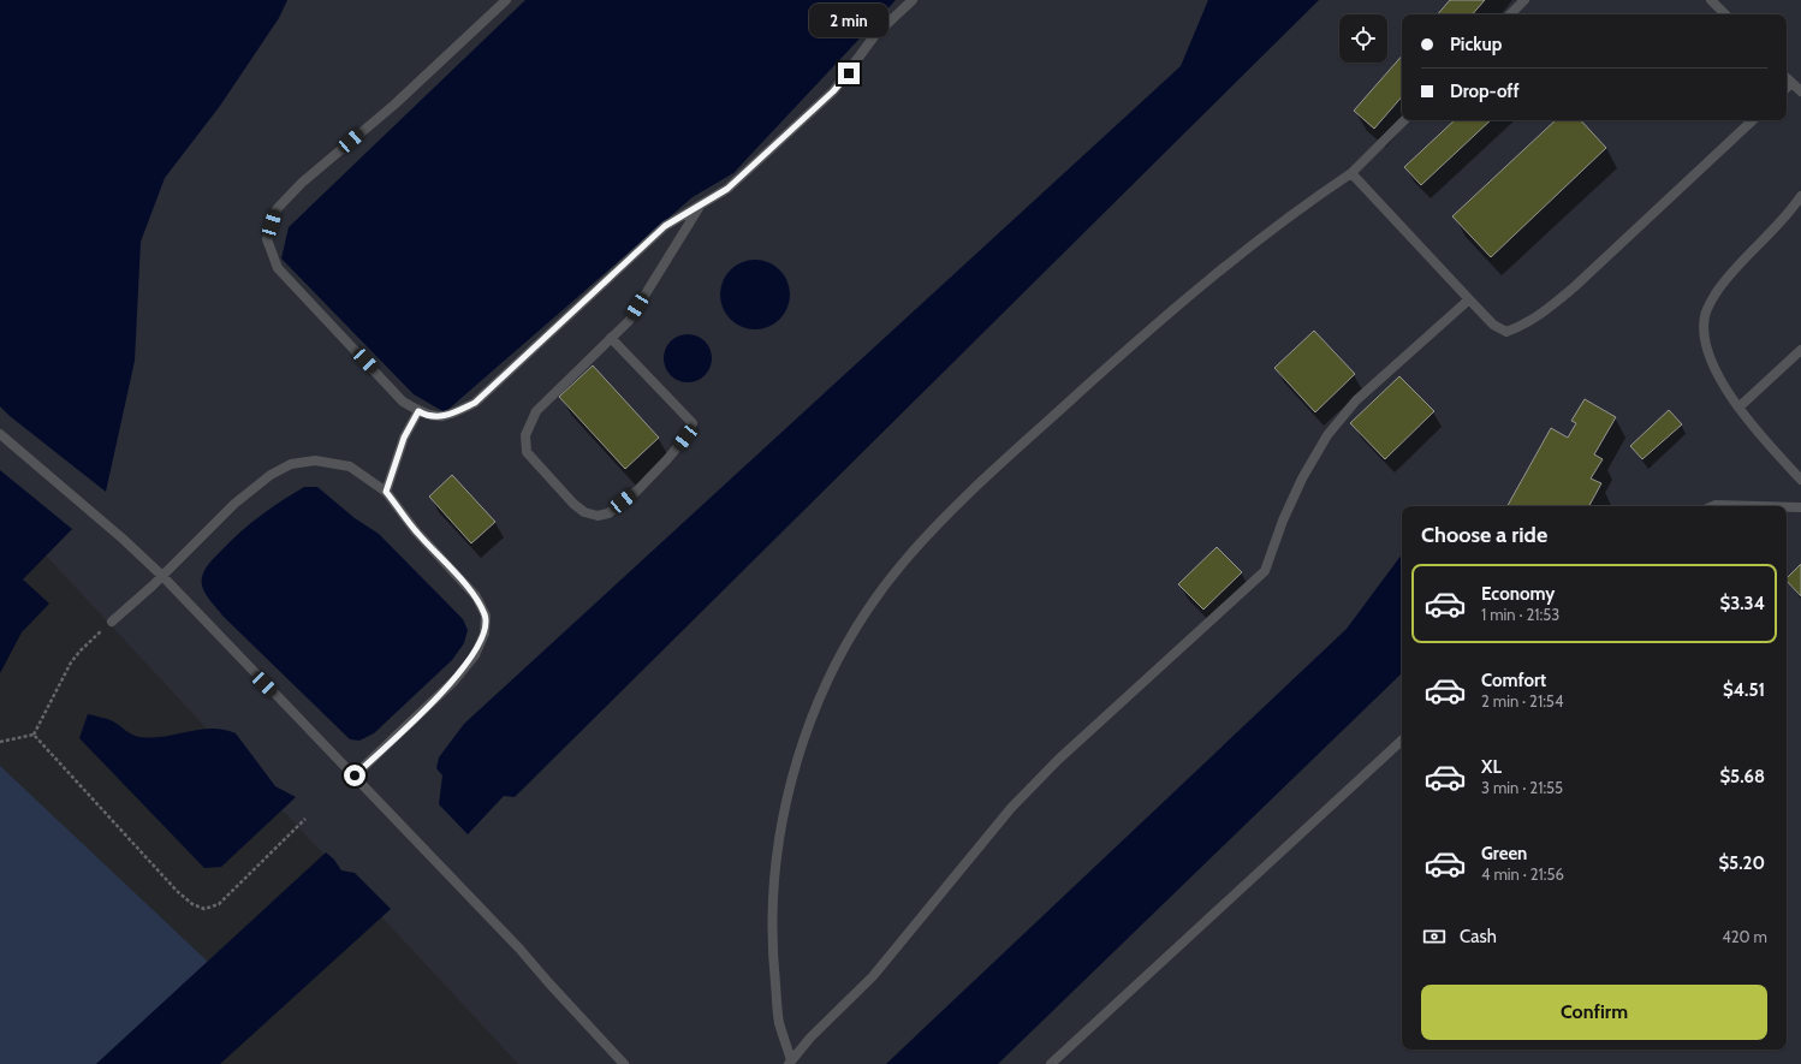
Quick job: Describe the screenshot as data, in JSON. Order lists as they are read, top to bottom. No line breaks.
{"page":{"bubble":"2 min","banner":["Pickup","Drop-off"],"heading":"Choose a ride","list":[{"name":"Economy","note":"1 min · 21:53","value":"$3.34"},{"name":"Comfort","note":"2 min · 21:54","value":"$4.51"},{"name":"XL","note":"3 min · 21:55","value":"$5.68"},{"name":"Green","note":"4 min · 21:56","value":"$5.20"}],"pay":["Cash","420 m"],"buttons":"Confirm"}}
